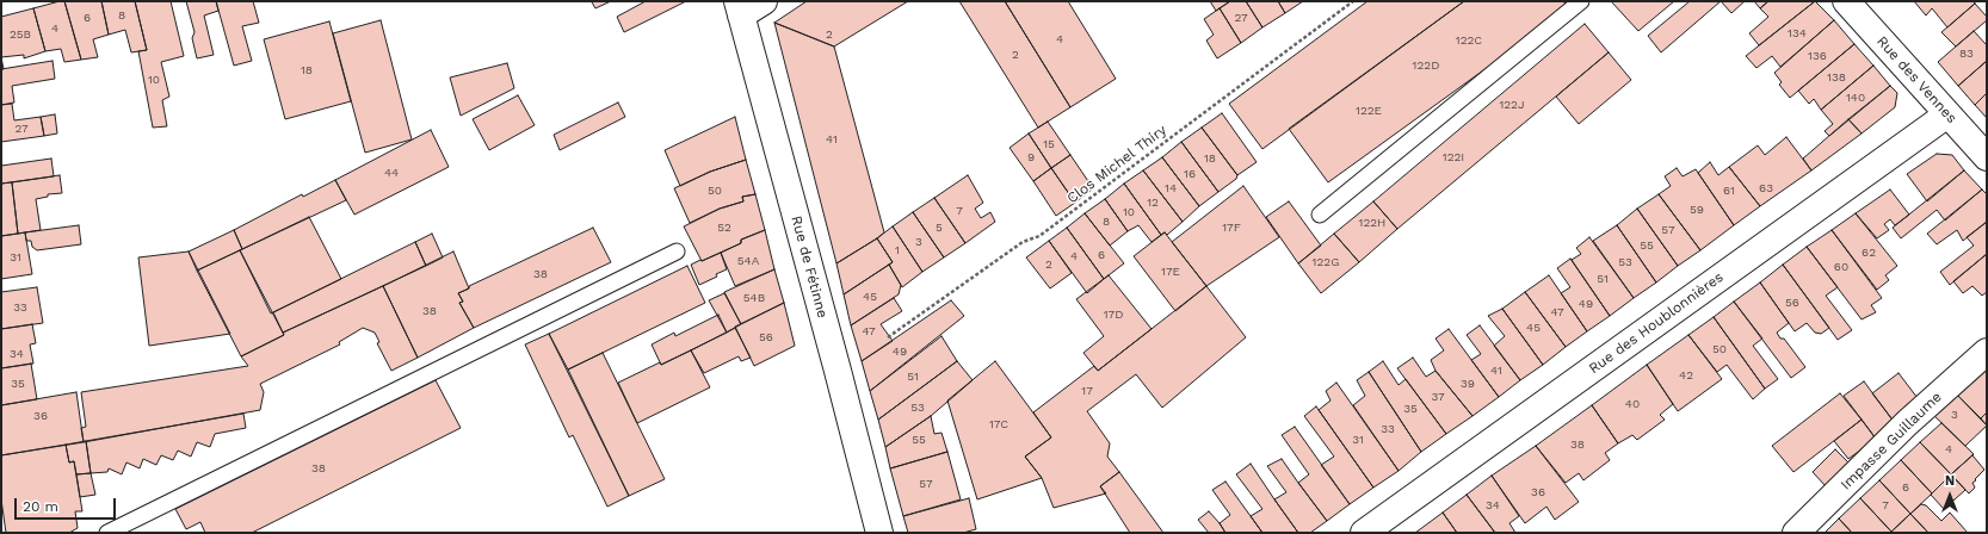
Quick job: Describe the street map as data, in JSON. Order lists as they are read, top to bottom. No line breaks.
{"streets":{"street":["Rue des Vennes","Rue de Fétinne","Rue des Houblonnières","Impasse Guillaume"],"path":["Clos Michel Thiry"]},"crossings":[["Rue des Vennes","Rue des Houblonnières"]],"house_numbers":["8","6","27","4","134","25B","2","4","122C","83","2","136","122D","18","138","10","140","122J","122E","27","41","15","9","122I","18","44","16","14","63","50","61","12","59","7","10","8","122H","52","5","17F","57","3","55","1","62","6","4","31","54A","122G","53","2","60","17E","38","51","45","54B","56","49","33","38","47","17D","45","47","56","50","49","34","41","42","51","35","39","17","37","40","53","35","3","36","17C","33","55","31","38","4","38","57","6","36","34","7"],"scale_bar":"20 m","north":"top"}
